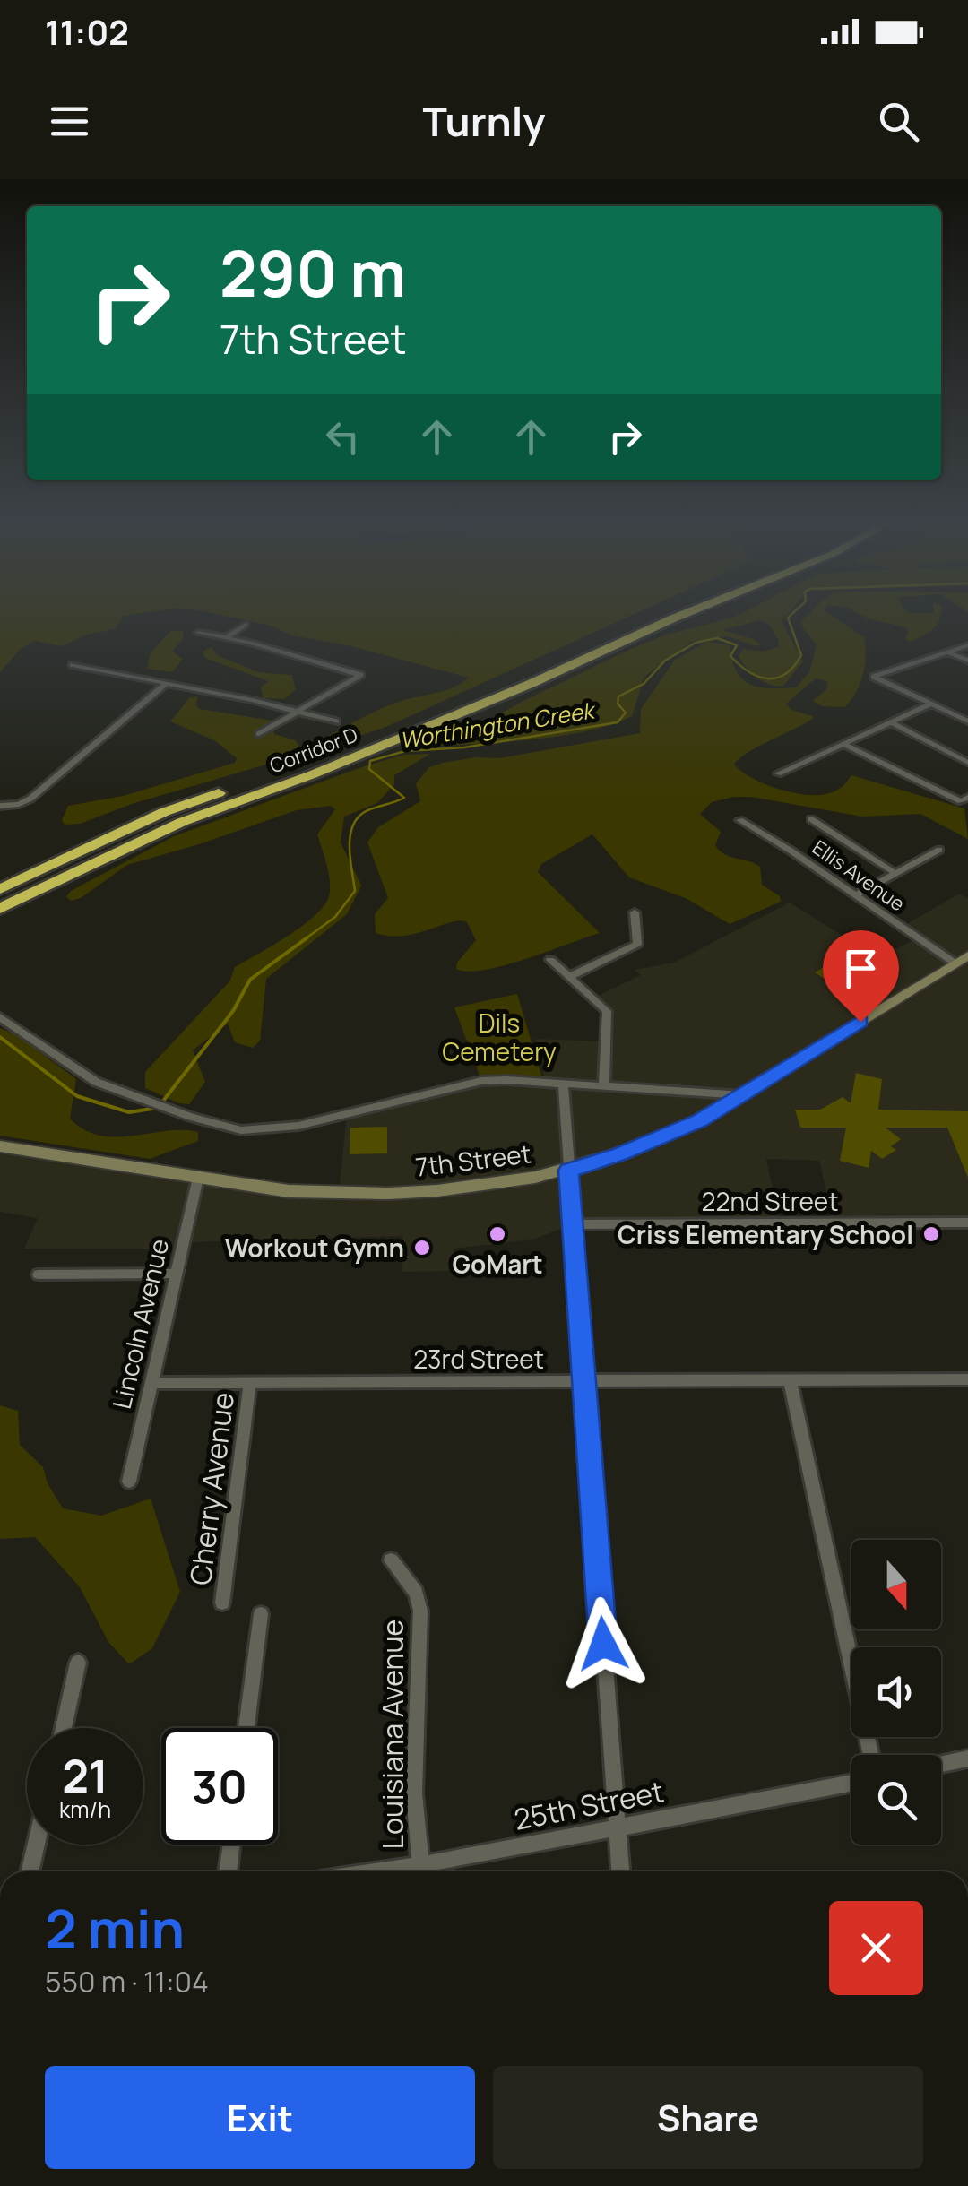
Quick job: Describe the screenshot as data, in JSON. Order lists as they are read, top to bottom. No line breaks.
{"streets":{"highway":["Corridor D"],"main road":["7th Street"],"street":["Ellis Avenue","22nd Street","Lincoln Avenue","23rd Street","Cherry Avenue","Louisiana Avenue","25th Street"]},"crossings":[["Ellis Avenue","7th Street"],["7th Street","Lincoln Avenue"],["Lincoln Avenue","23rd Street"],["23rd Street","Cherry Avenue"],["Louisiana Avenue","25th Street"]],"water":["Worthington Creek"],"parks":["Dils Cemetery"],"places":["GoMart","Criss Elementary School","Workout Gymn"],"north":"bottom","page":{"status":"11:02","header":"Turnly","turn":["290 m","7th Street"],"speed":"21 km/h","limit":"30","heading":["2 min","550 m · 11:04"],"buttons":["Exit","Share"]}}
